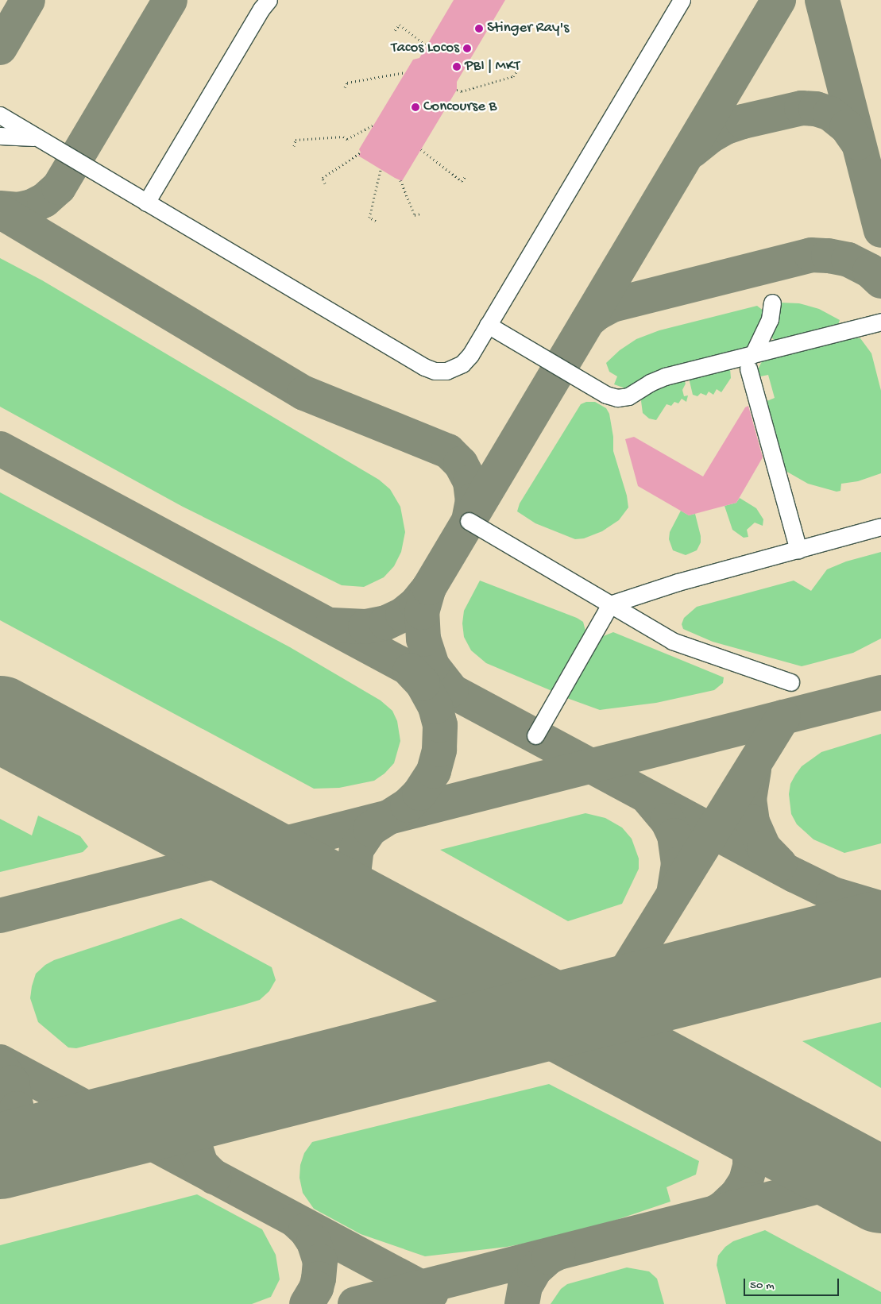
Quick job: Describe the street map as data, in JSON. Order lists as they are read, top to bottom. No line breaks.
{"places":["Stinger Ray's","Tacos Locos","PBI | MKT","Concourse B"],"scale_bar":"50 m"}
